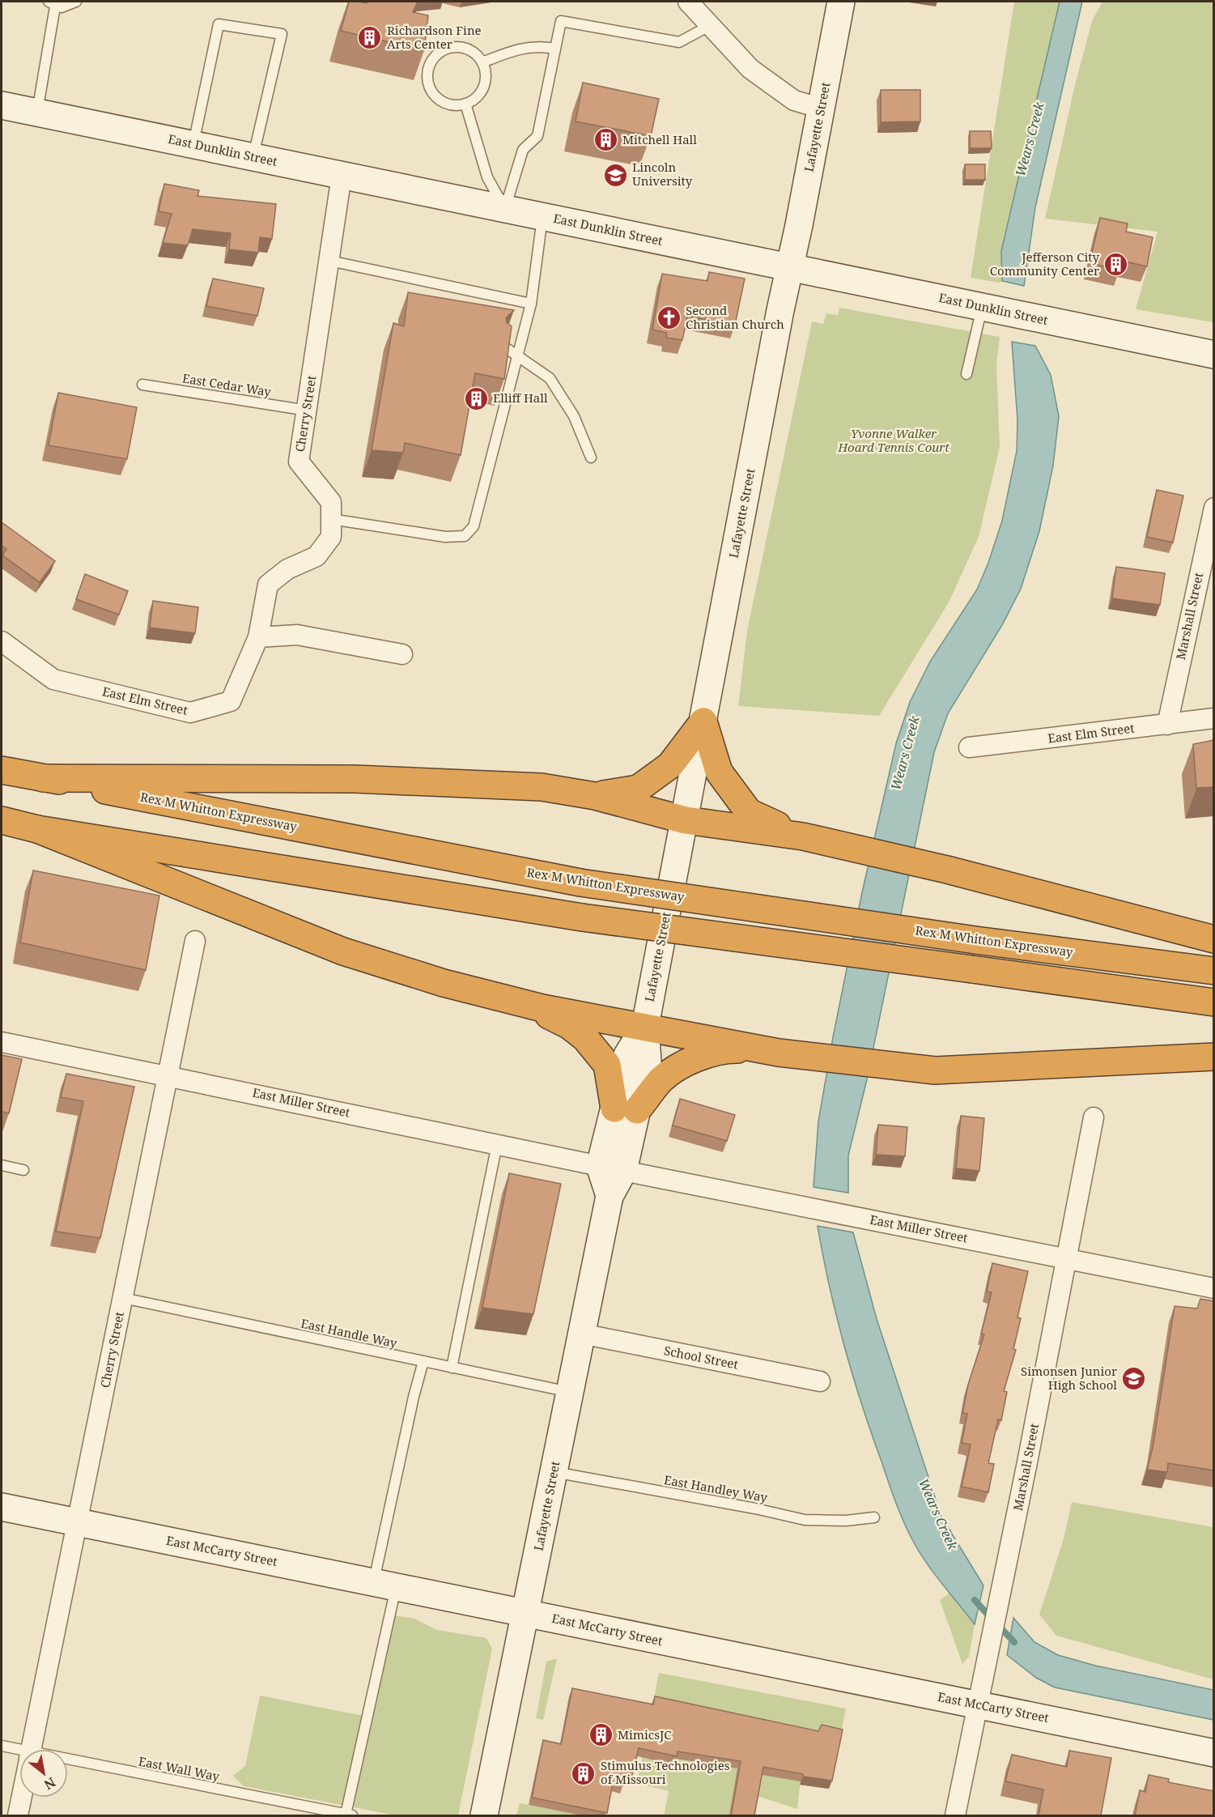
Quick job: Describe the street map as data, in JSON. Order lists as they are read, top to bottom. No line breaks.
{"streets":{"highway":["Rex M Whitton Expressway"],"main road":["Lafayette Street","East Dunklin Street","East McCarty Street"],"street":["Cherry Street","Marshall Street","East Elm Street","East Miller Street","School Street"],"lane":["East Cedar Way","East Handle Way","East Handley Way","East Wall Way"]},"crossings":[["Lafayette Street","East Dunklin Street"],["Lafayette Street","East Miller Street"],["Lafayette Street","East Handle Way"],["Lafayette Street","School Street"],["Lafayette Street","East Handley Way"],["Lafayette Street","East McCarty Street"],["East Dunklin Street","Cherry Street"],["East Cedar Way","Cherry Street"],["Cherry Street","East Elm Street"],["Cherry Street","East Miller Street"],["Cherry Street","East Handle Way"],["Cherry Street","East McCarty Street"],["Marshall Street","East Elm Street"],["Marshall Street","East Miller Street"],["Marshall Street","East McCarty Street"]],"water":["Wears Creek"],"parks":["Yvonne Walker Hoard Tennis Court"],"places":{"building":["Richardson Fine Arts Center","Mitchell Hall","Jefferson City Community Center","Elliff Hall","MimicsJC","Stimulus Technologies of Missouri"],"school or university":["Lincoln University","Simonsen Junior High School"],"church":["Second Christian Church"]},"north":"bottom right"}
